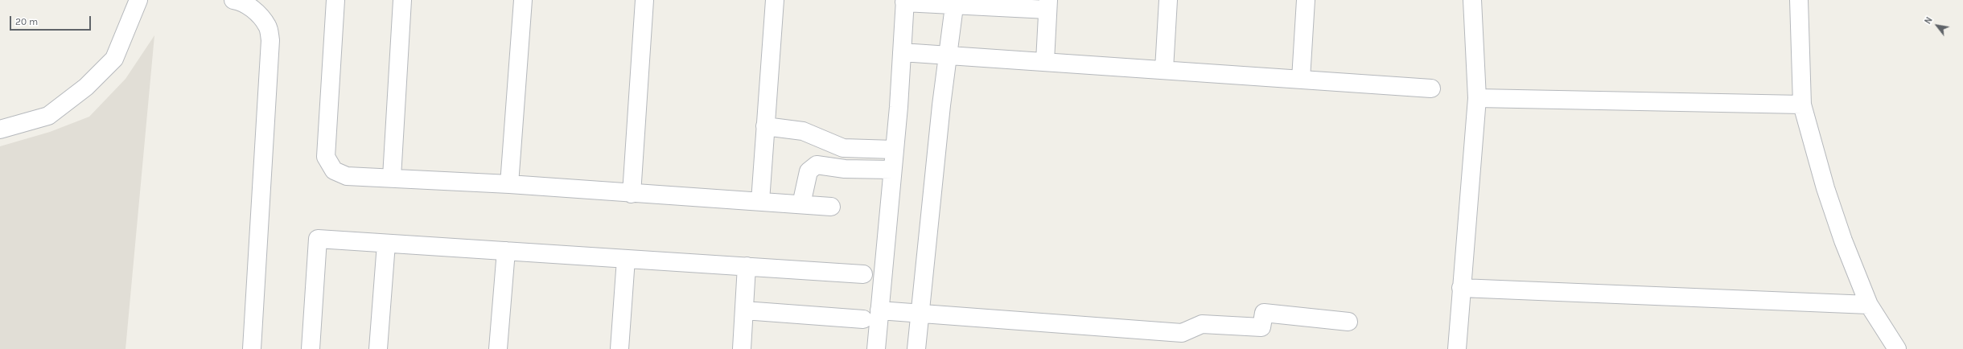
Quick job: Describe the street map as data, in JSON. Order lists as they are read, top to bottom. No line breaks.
{"scale_bar":"20 m","north":"top left"}
